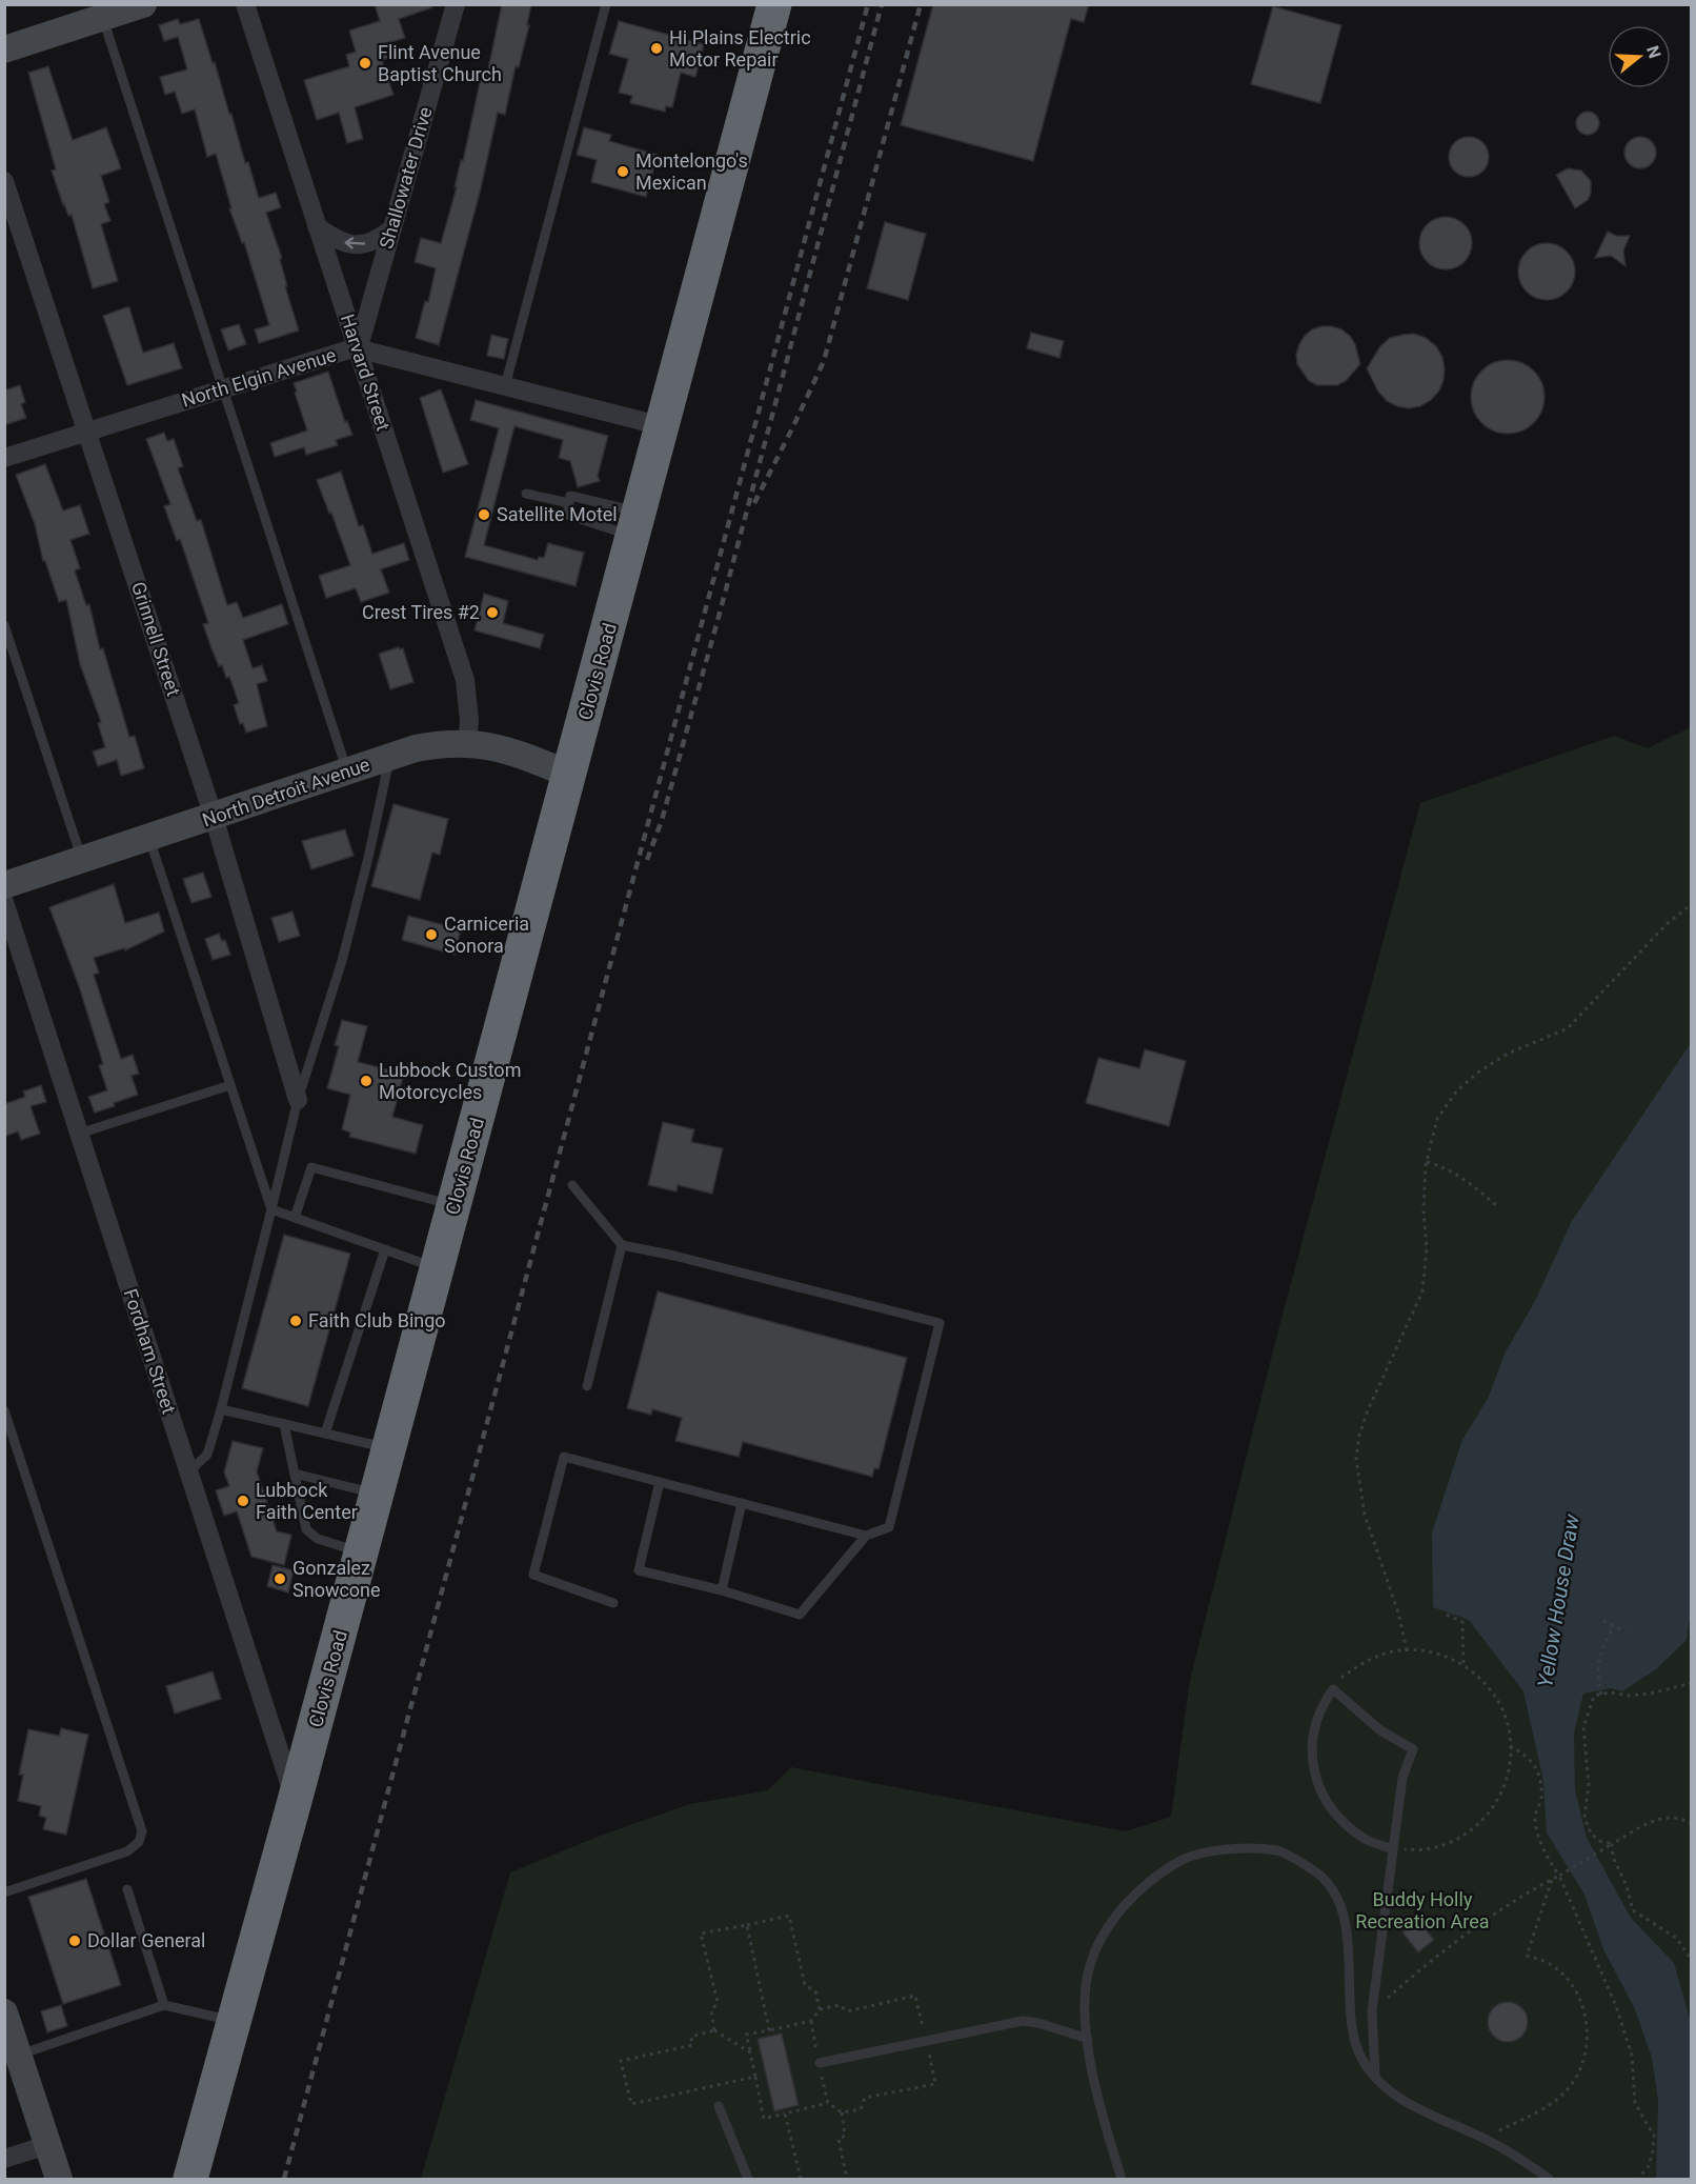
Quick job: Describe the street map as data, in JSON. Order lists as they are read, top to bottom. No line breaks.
{"streets":{"highway":["Clovis Road"],"street":["Shallowater Drive","Harvard Street","North Elgin Avenue","Grinnell Street","North Detroit Avenue","Fordham Street"]},"crossings":[["Shallowater Drive","Harvard Street"],["Shallowater Drive","North Elgin Avenue"],["Harvard Street","North Elgin Avenue"],["Harvard Street","North Detroit Avenue"],["North Elgin Avenue","Grinnell Street"],["North Elgin Avenue","Clovis Road"],["Grinnell Street","North Detroit Avenue"],["Clovis Road","North Detroit Avenue"],["Clovis Road","Fordham Street"]],"water":["Yellow House Draw"],"parks":["Buddy Holly Recreation Area"],"places":["Hi Plains Electric Motor Repair","Flint Avenue Baptist Church","Montelongo's Mexican","Satellite Motel","Crest Tires #2","Carniceria Sonora","Lubbock Custom Motorcycles","Faith Club Bingo","Lubbock Faith Center","Gonzalez Snowcone","Dollar General"],"north":"right"}
